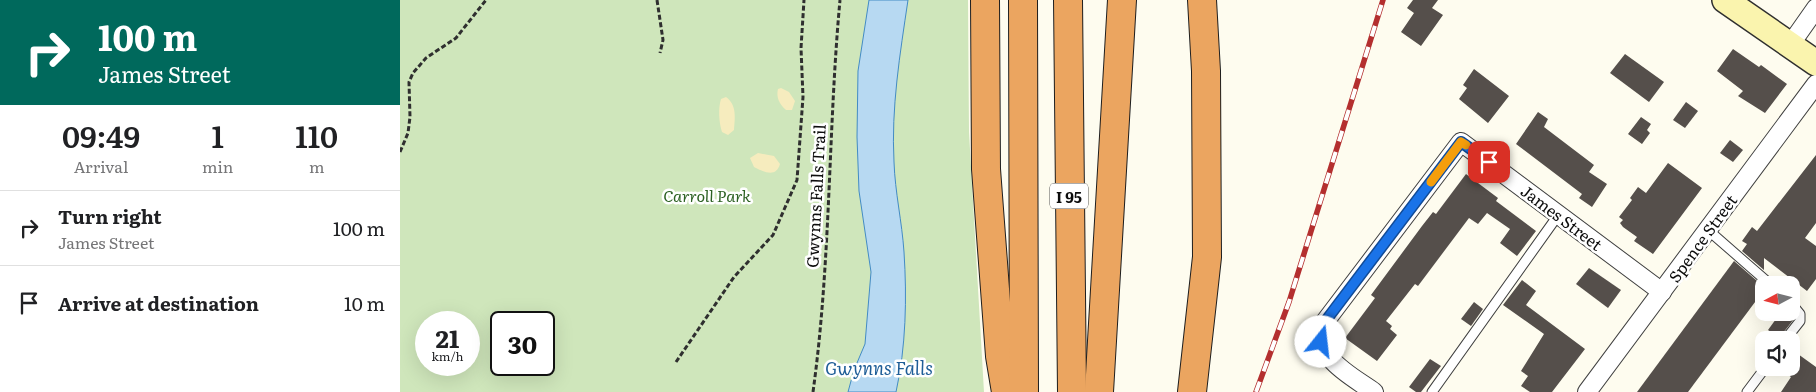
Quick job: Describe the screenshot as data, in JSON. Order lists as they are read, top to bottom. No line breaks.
{"streets":{"highway":["I 95"],"street":["James Street","Spence Street"],"path":["Gwynns Falls Trail"]},"crossings":[["James Street","Spence Street"]],"water":["Gwynns Falls"],"parks":["Carroll Park"],"north":"left","page":{"turn":["100 m","James Street"],"eta":["09:49","Arrival","1","min","110","m"],"list":[{"name":"Turn right","note":"James Street","value":"100 m"},{"name":"Arrive at destination","value":"10 m"}],"speed":"21 km/h","limit":"30"}}
